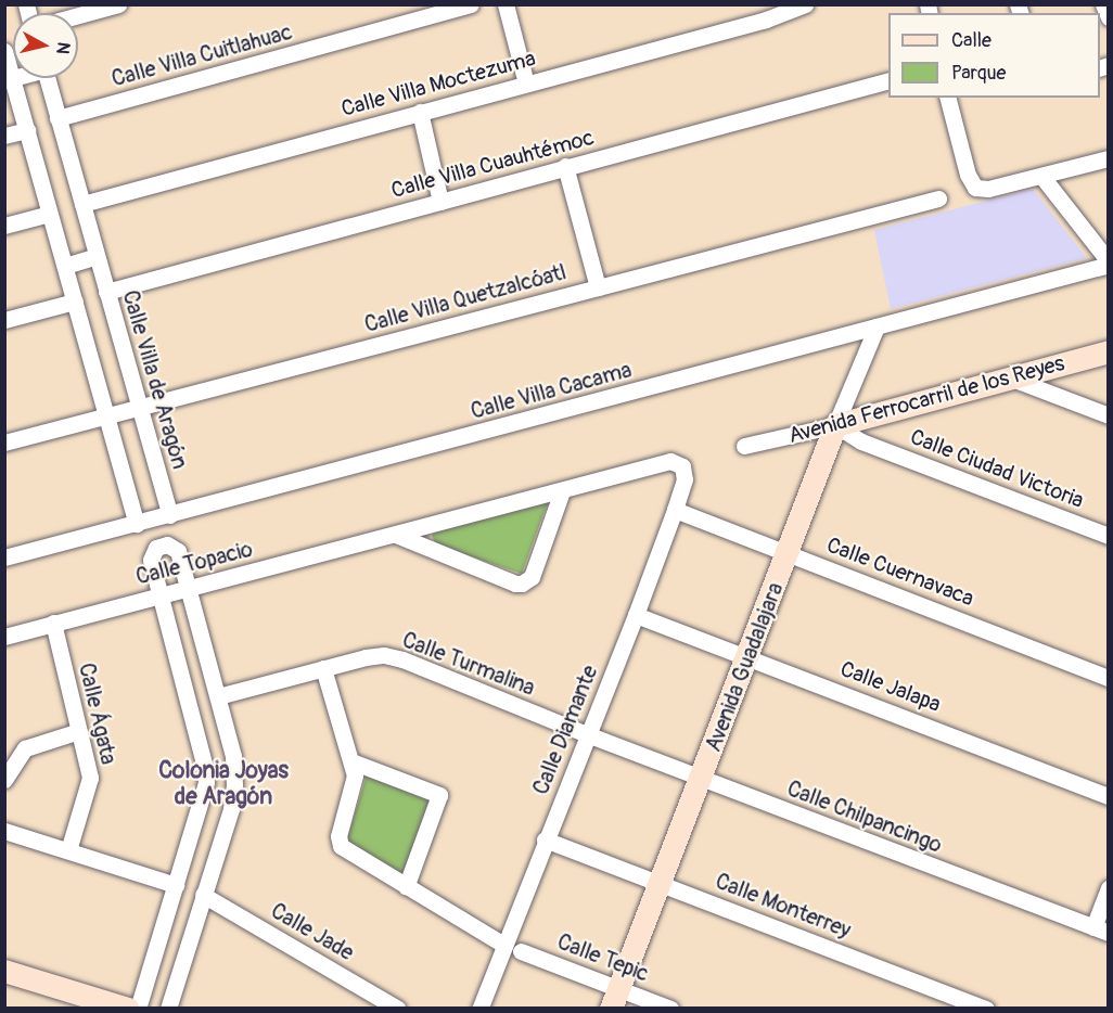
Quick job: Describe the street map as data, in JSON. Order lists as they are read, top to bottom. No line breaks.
{"streets":{"street":["Calle Villa Cuitlahuac","Calle Villa Moctezuma","Calle Villa Cuauhtémoc","Calle Villa Quetzalcóatl","Calle Villa de Aragón","Calle Villa Cacama","Avenida Ferrocarril de los Reyes","Calle Ciudad Victoria","Calle Topacio","Calle Cuernavaca","Calle Turmalina","Avenida Guadalajara","Calle Jalapa","Calle Ágata","Calle Diamante","Calle Chilpancingo","Calle Monterrey","Calle Jade","Calle Tepic"]},"crossings":[["Calle Villa Cuitlahuac","Calle Villa de Aragón"],["Calle Villa Moctezuma","Calle Villa de Aragón"],["Calle Villa Cuauhtémoc","Calle Villa de Aragón"],["Calle Villa Quetzalcóatl","Calle Villa de Aragón"],["Calle Villa de Aragón","Calle Villa Cacama"],["Calle Villa Cacama","Avenida Guadalajara"],["Avenida Ferrocarril de los Reyes","Calle Ciudad Victoria"],["Avenida Ferrocarril de los Reyes","Avenida Guadalajara"],["Calle Ciudad Victoria","Avenida Guadalajara"],["Calle Topacio","Calle Ágata"],["Calle Topacio","Calle Diamante"],["Calle Cuernavaca","Avenida Guadalajara"],["Calle Cuernavaca","Calle Diamante"],["Calle Turmalina","Calle Diamante"],["Calle Turmalina","Calle Chilpancingo"],["Avenida Guadalajara","Calle Jalapa"],["Avenida Guadalajara","Calle Chilpancingo"],["Avenida Guadalajara","Calle Monterrey"],["Avenida Guadalajara","Calle Tepic"],["Calle Jalapa","Calle Diamante"],["Calle Diamante","Calle Monterrey"]],"districts":["Colonia Joyas de Aragón"],"legend":["Calle","Parque"],"north":"right"}
